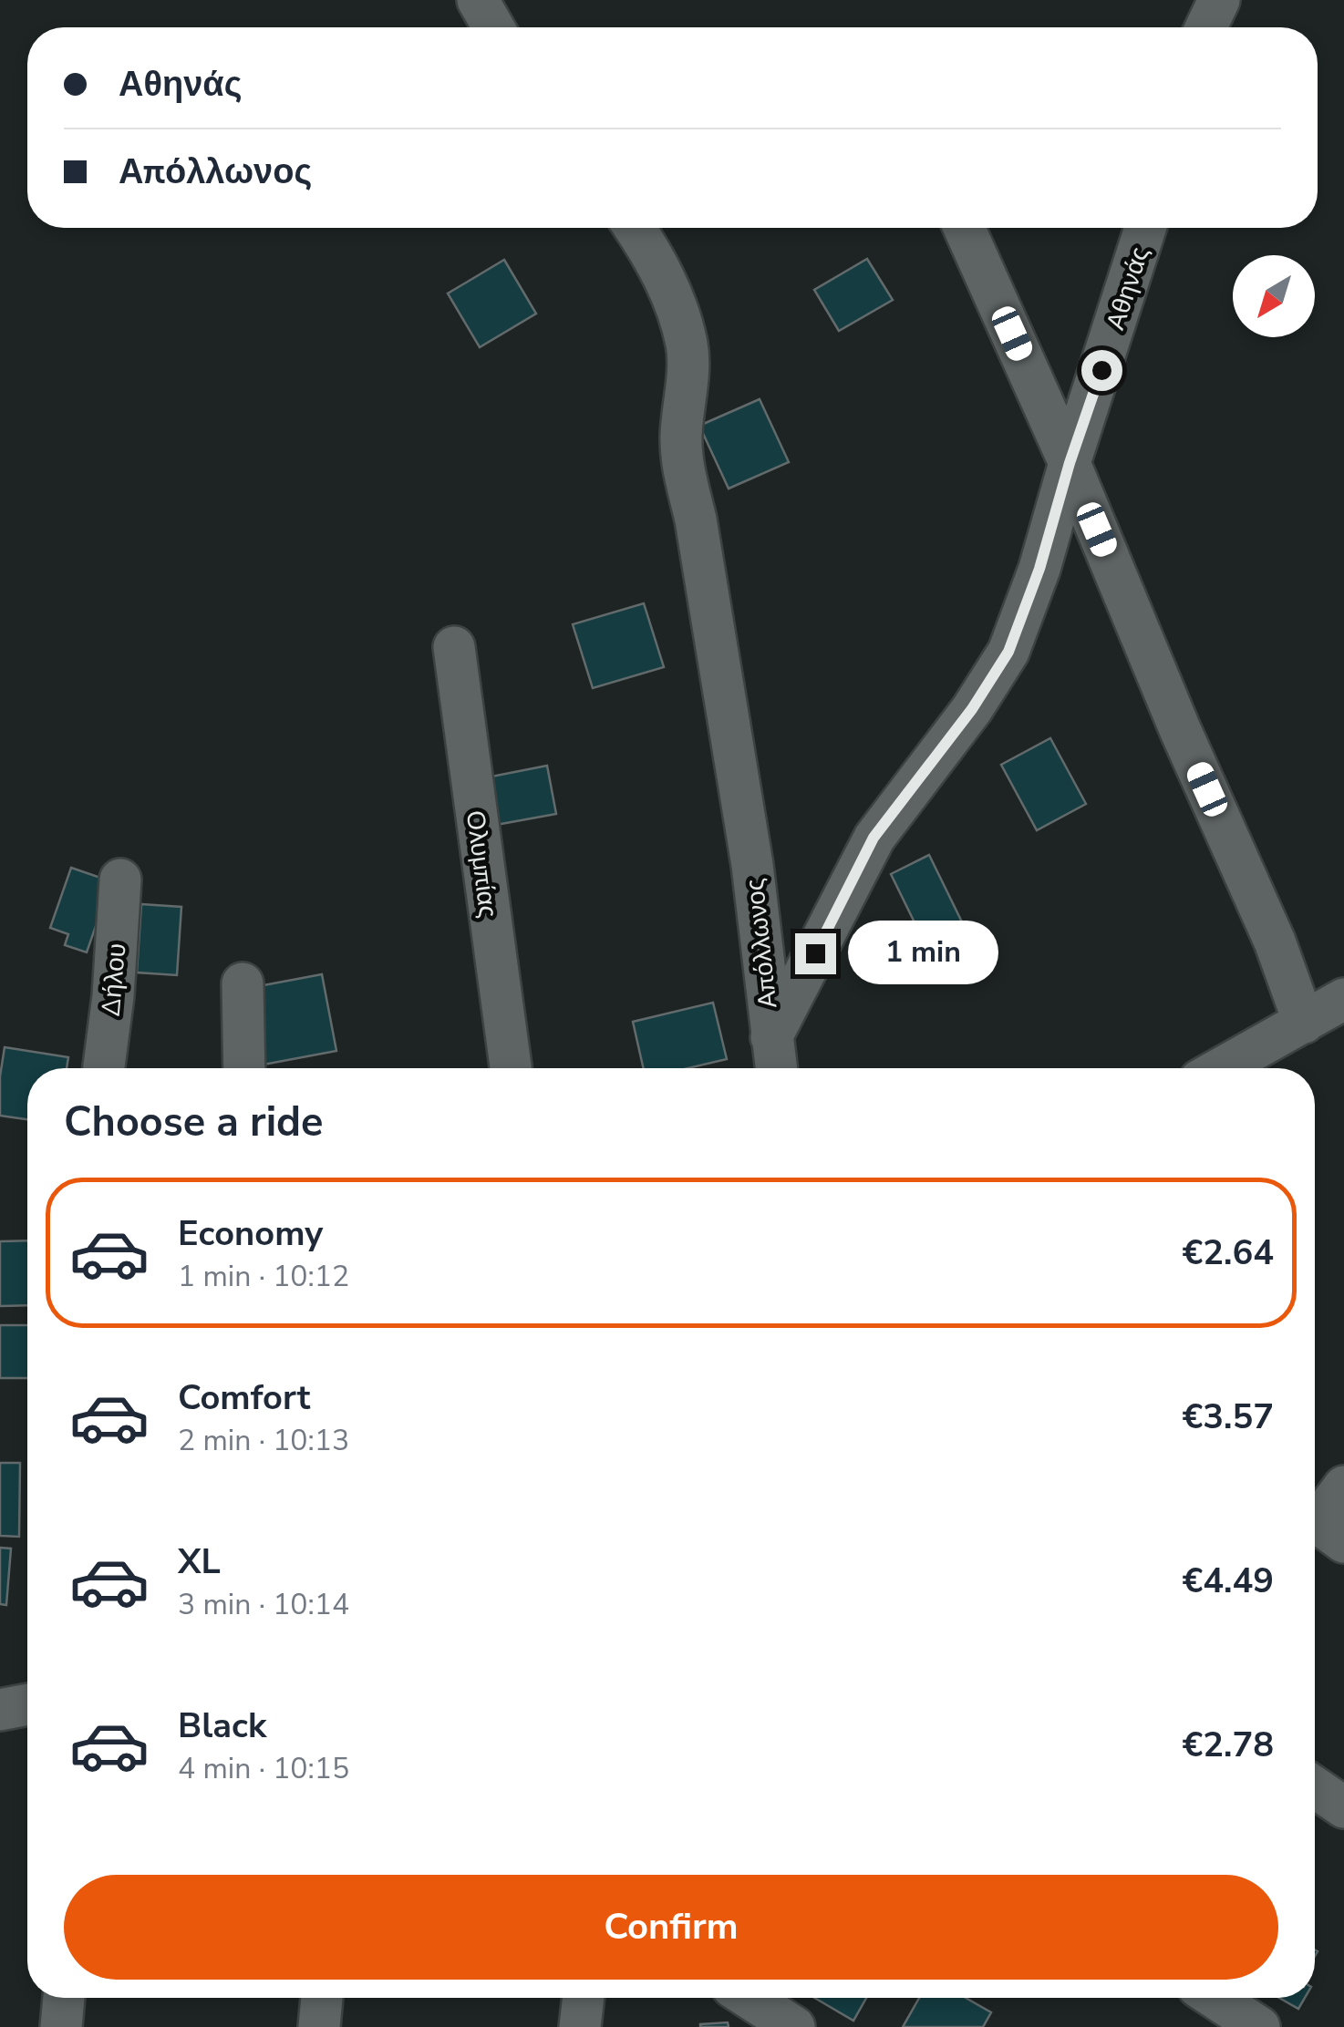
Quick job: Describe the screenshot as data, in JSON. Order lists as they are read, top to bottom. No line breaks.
{"streets":{"street":["Αθηνάς","Ολυμπίας","Απόλλωνος","Δήλου"]},"crossings":[["Αθηνάς","Απόλλωνος"]],"north":"bottom left","page":{"banner":["Αθηνάς","Απόλλωνος"],"bubble":"1 min","heading":"Choose a ride","list":[{"name":"Economy","note":"1 min · 10:12","value":"€2.64"},{"name":"Comfort","note":"2 min · 10:13","value":"€3.57"},{"name":"XL","note":"3 min · 10:14","value":"€4.49"},{"name":"Black","note":"4 min · 10:15","value":"€2.78"}],"buttons":"Confirm"}}
